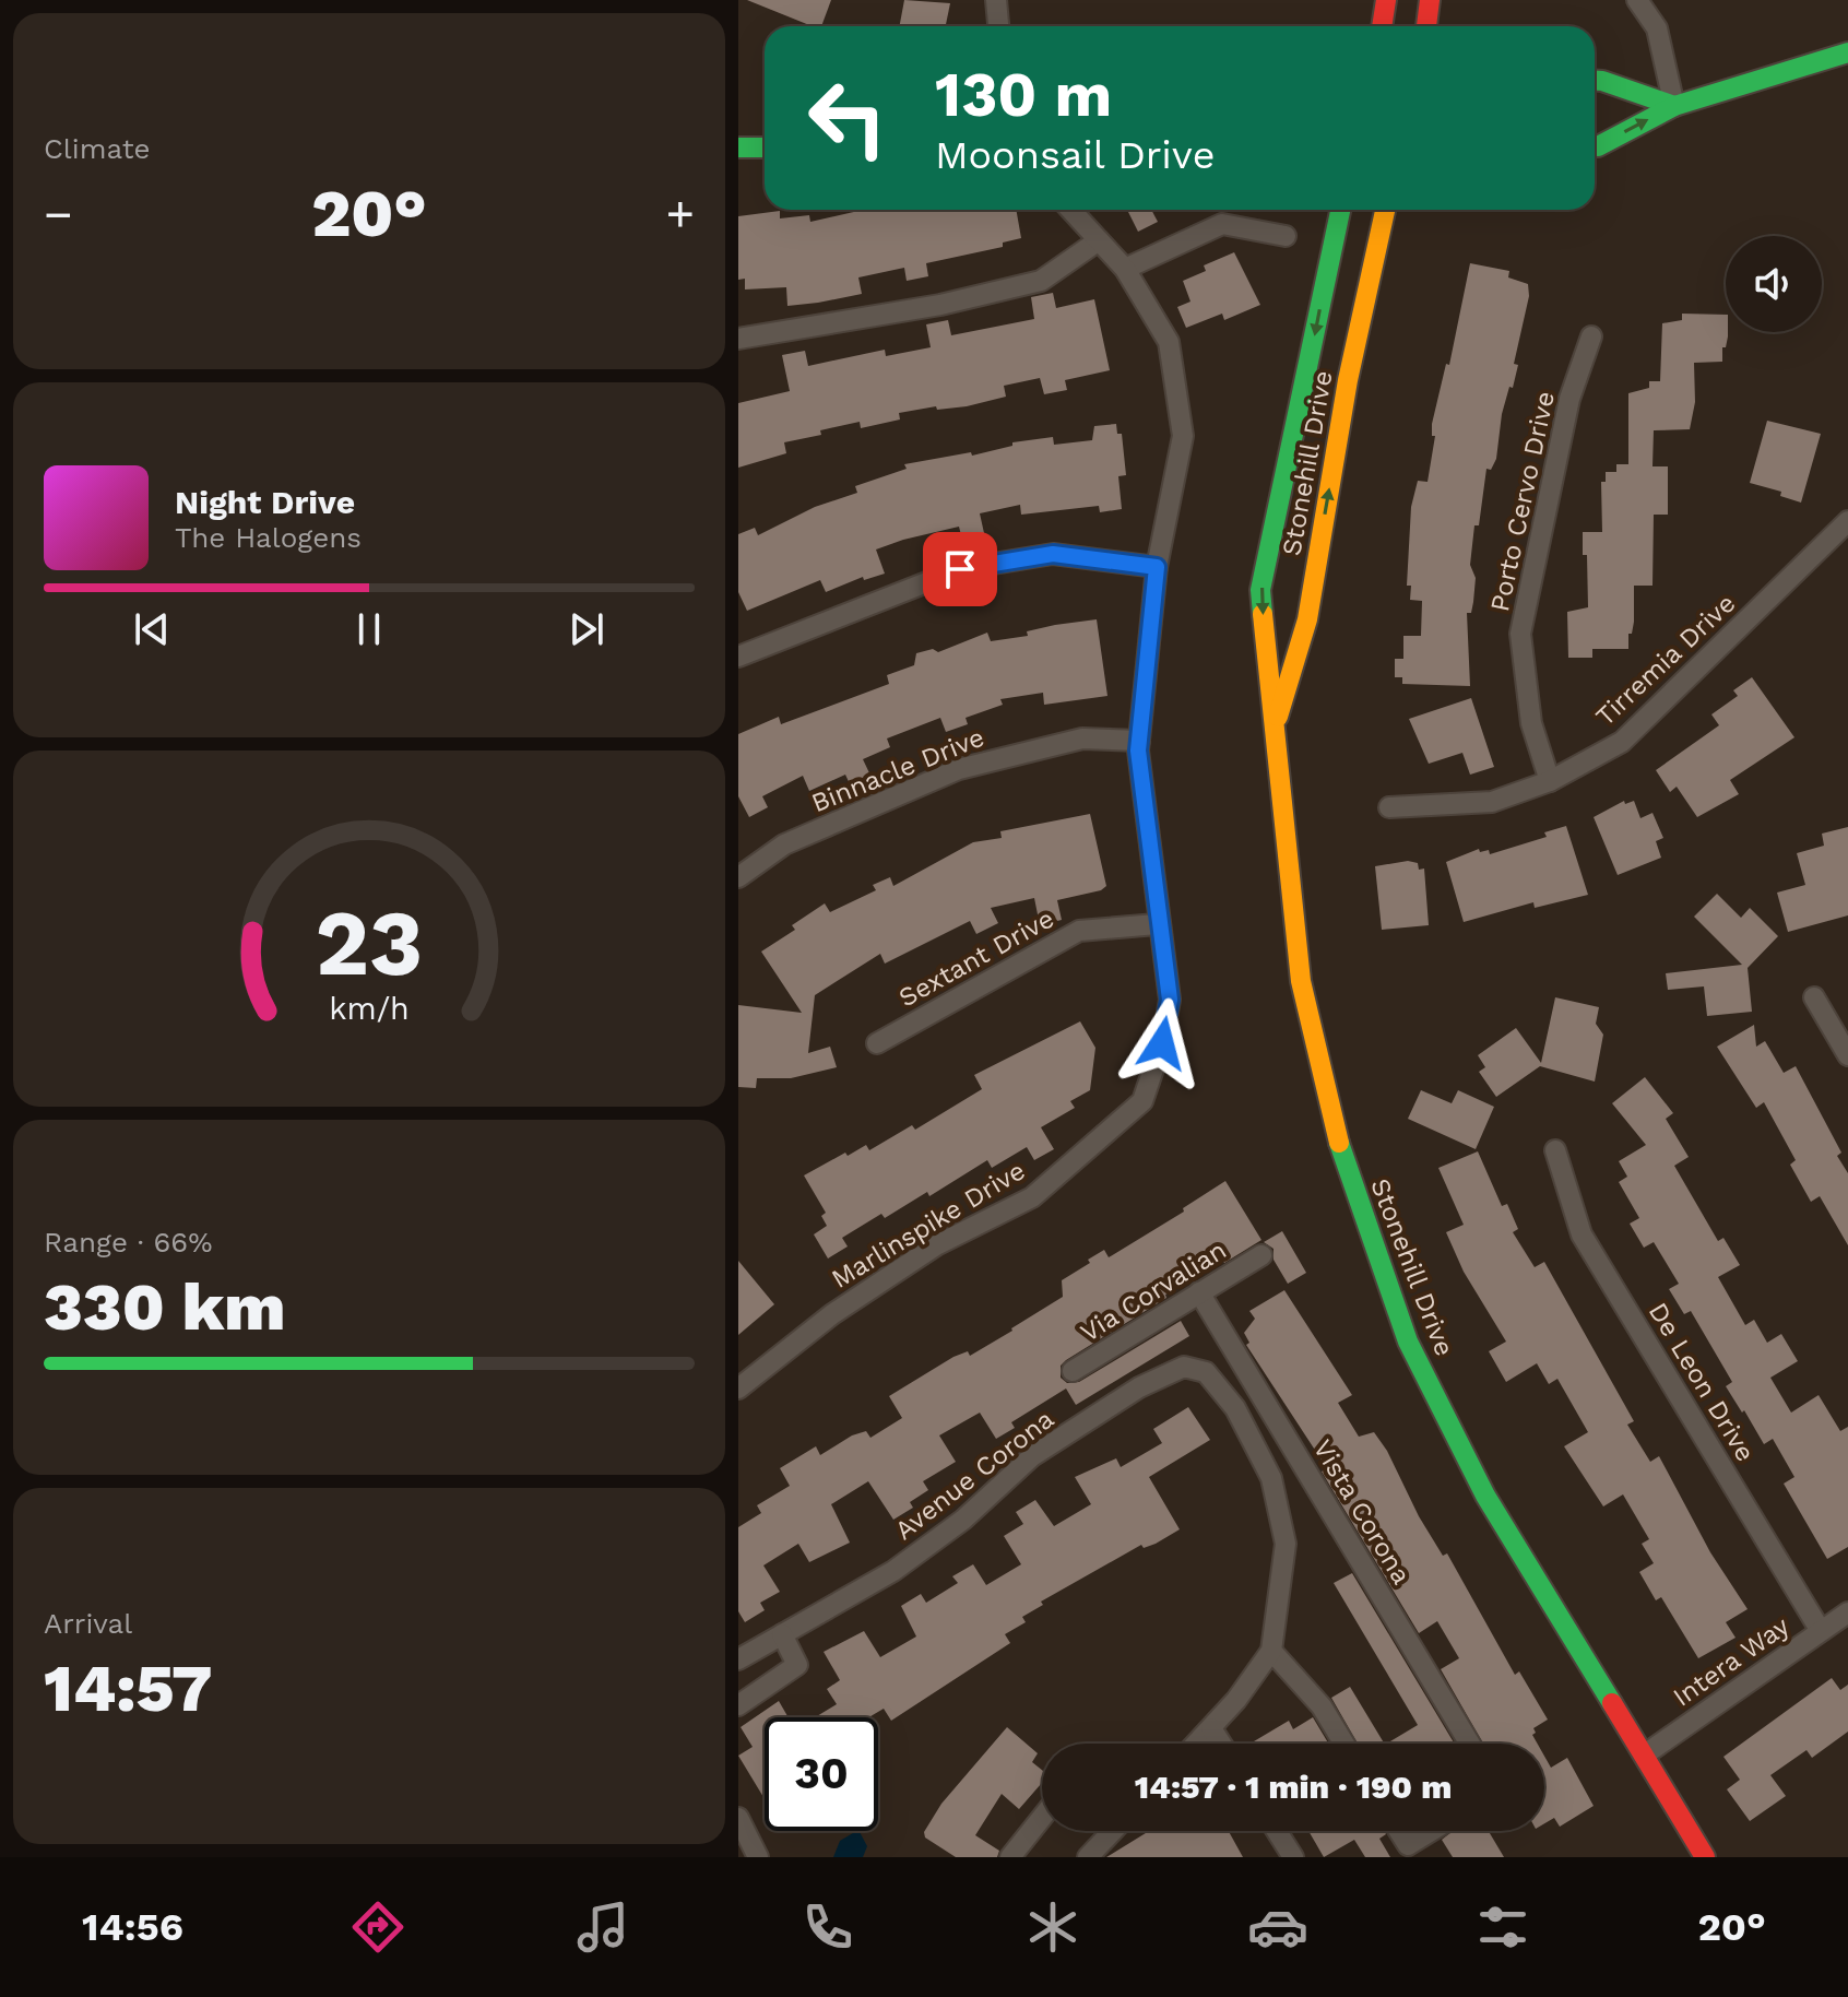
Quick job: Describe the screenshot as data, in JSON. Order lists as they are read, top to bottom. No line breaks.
{"streets":{"main road":["Stonehill Drive"],"street":["Porto Cervo Drive","Tirremia Drive","Binnacle Drive","Sextant Drive","Marlinspike Drive","Via Corvalian","De Leon Drive","Avenue Corona","Vista Corona","Intera Way"]},"crossings":[["Stonehill Drive","Intera Way"],["Porto Cervo Drive","Tirremia Drive"],["Sextant Drive","Marlinspike Drive"],["Via Corvalian","Vista Corona"],["De Leon Drive","Intera Way"]],"page":{"tile":["Climate",["Range · 66%","330 km"],["Arrival","14:57"]],"turn":["130 m","Moonsail Drive"],"heat":["−","20°","+"],"song":["Night Drive","The Halogens"],"limit":"30","trip":"14:57 · 1 min · 190 m","tabs":["14:56","20°"],"gauge":["23","km/h"]}}
